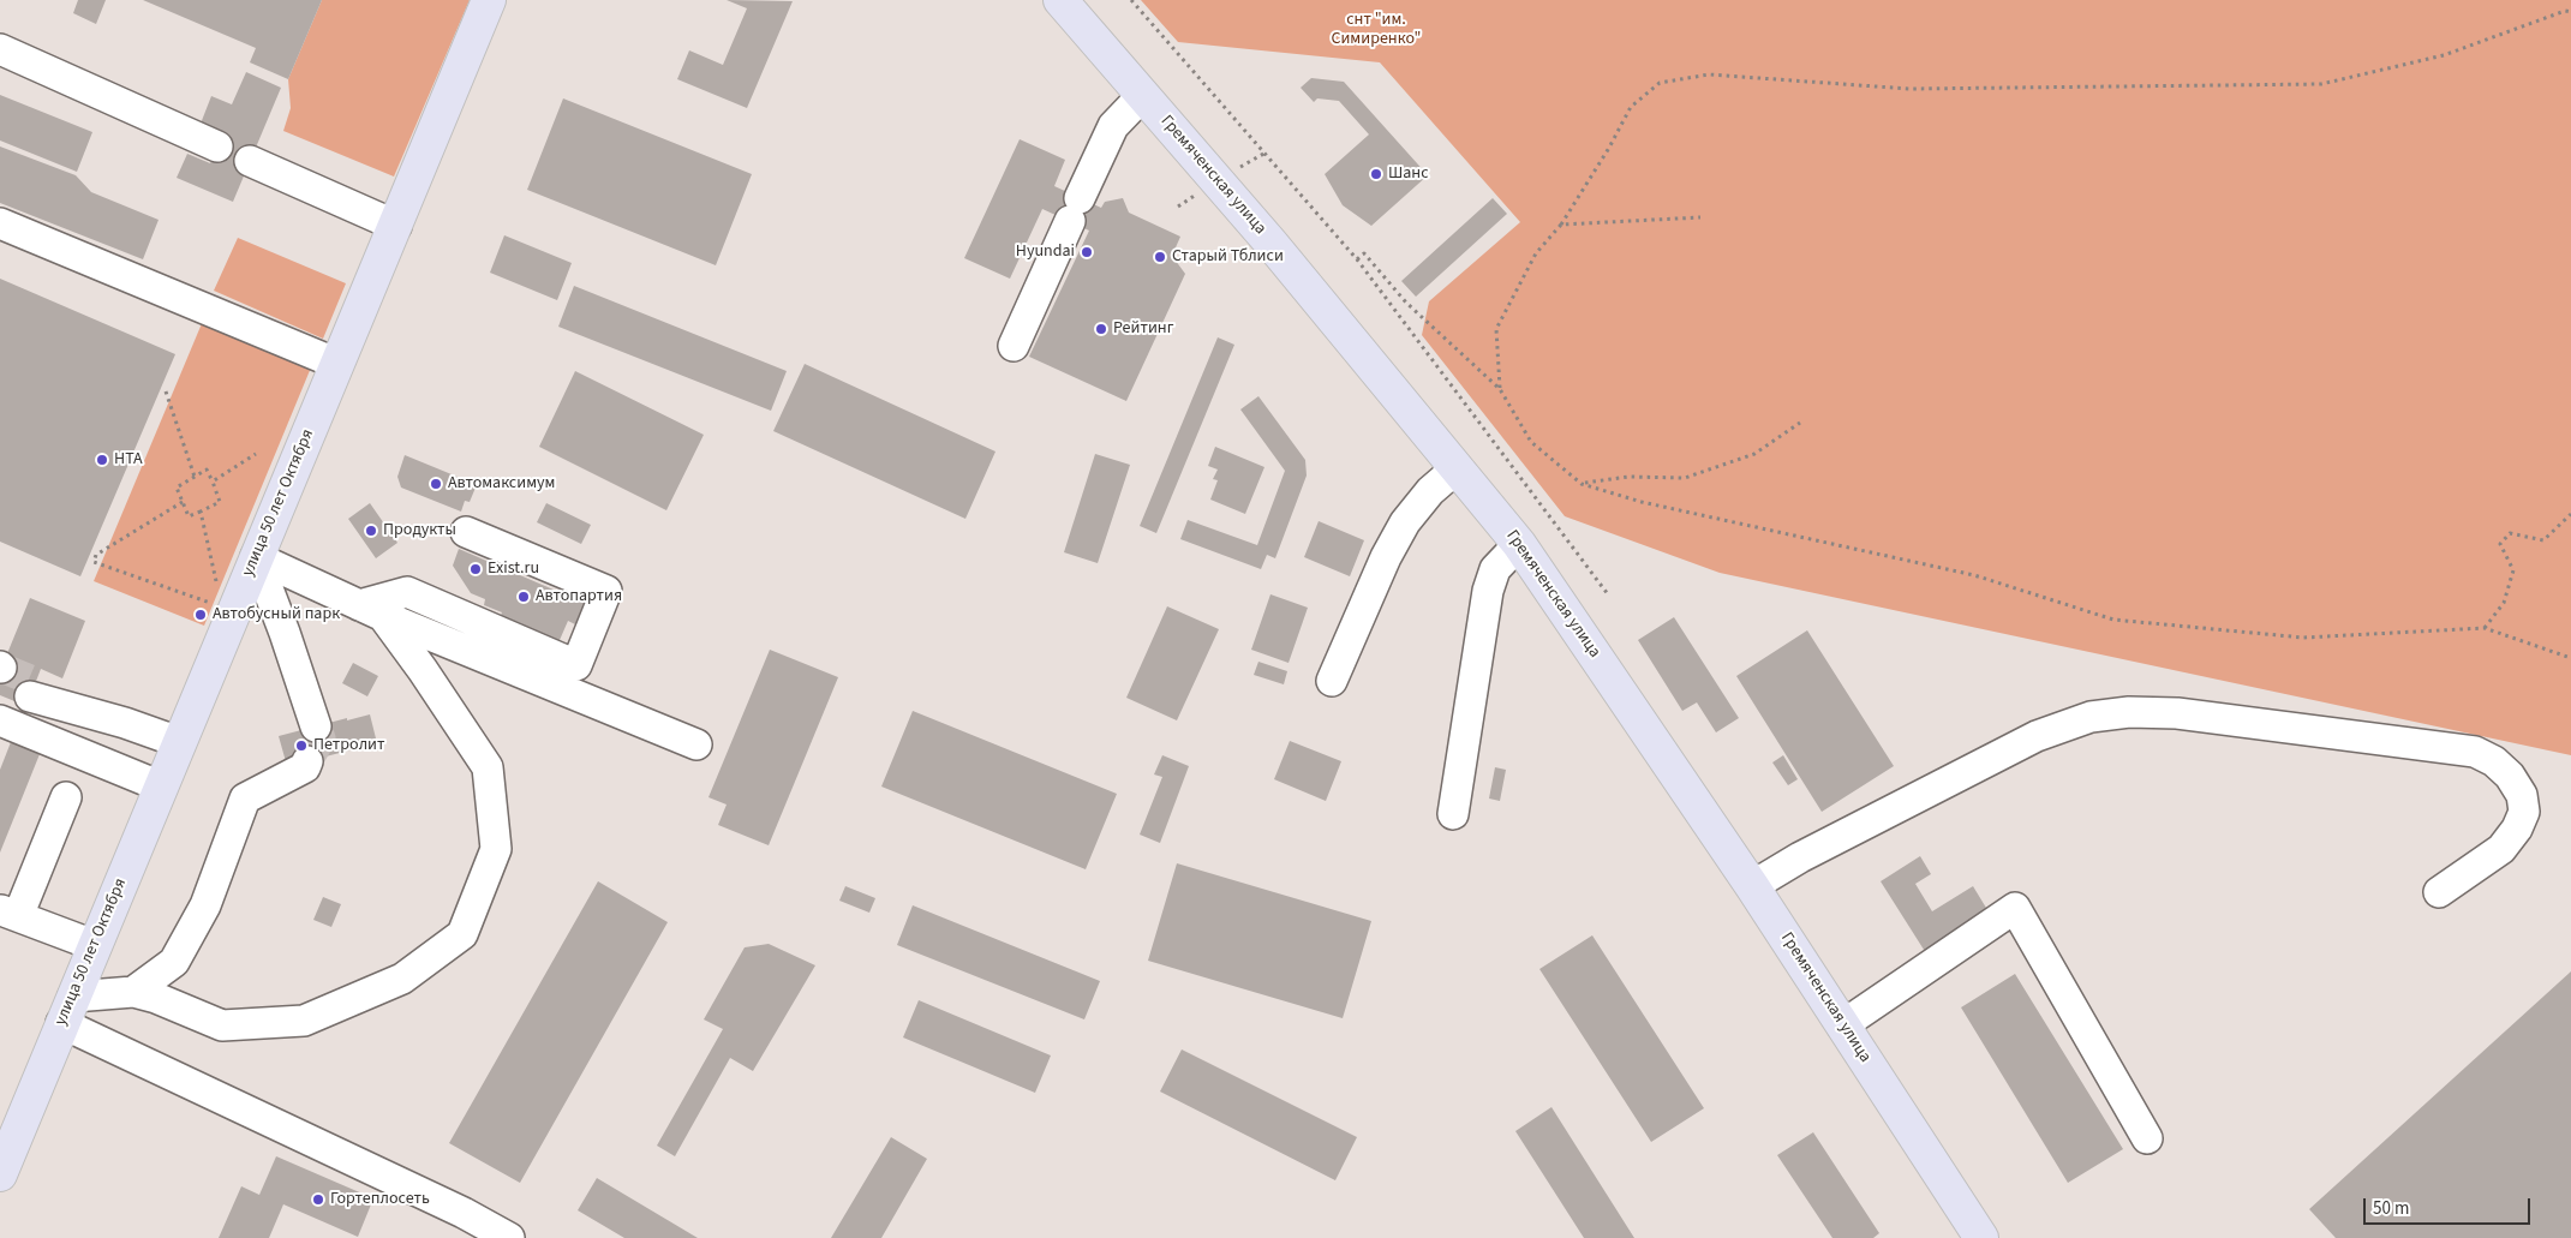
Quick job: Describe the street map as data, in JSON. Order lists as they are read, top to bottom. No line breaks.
{"streets":{"main road":["Гремяченская улица","улица 50 лет Октября"]},"parks":["снт \"им. Симиренко\""],"places":["Шанс","Hyundai","Старый Тблиси","Рейтинг","НТА","Автомаксимум","Продукты","Exist.ru","Автопартия","Автобусный парк","Петролит","Гортеплосеть"],"scale_bar":"50 m"}
